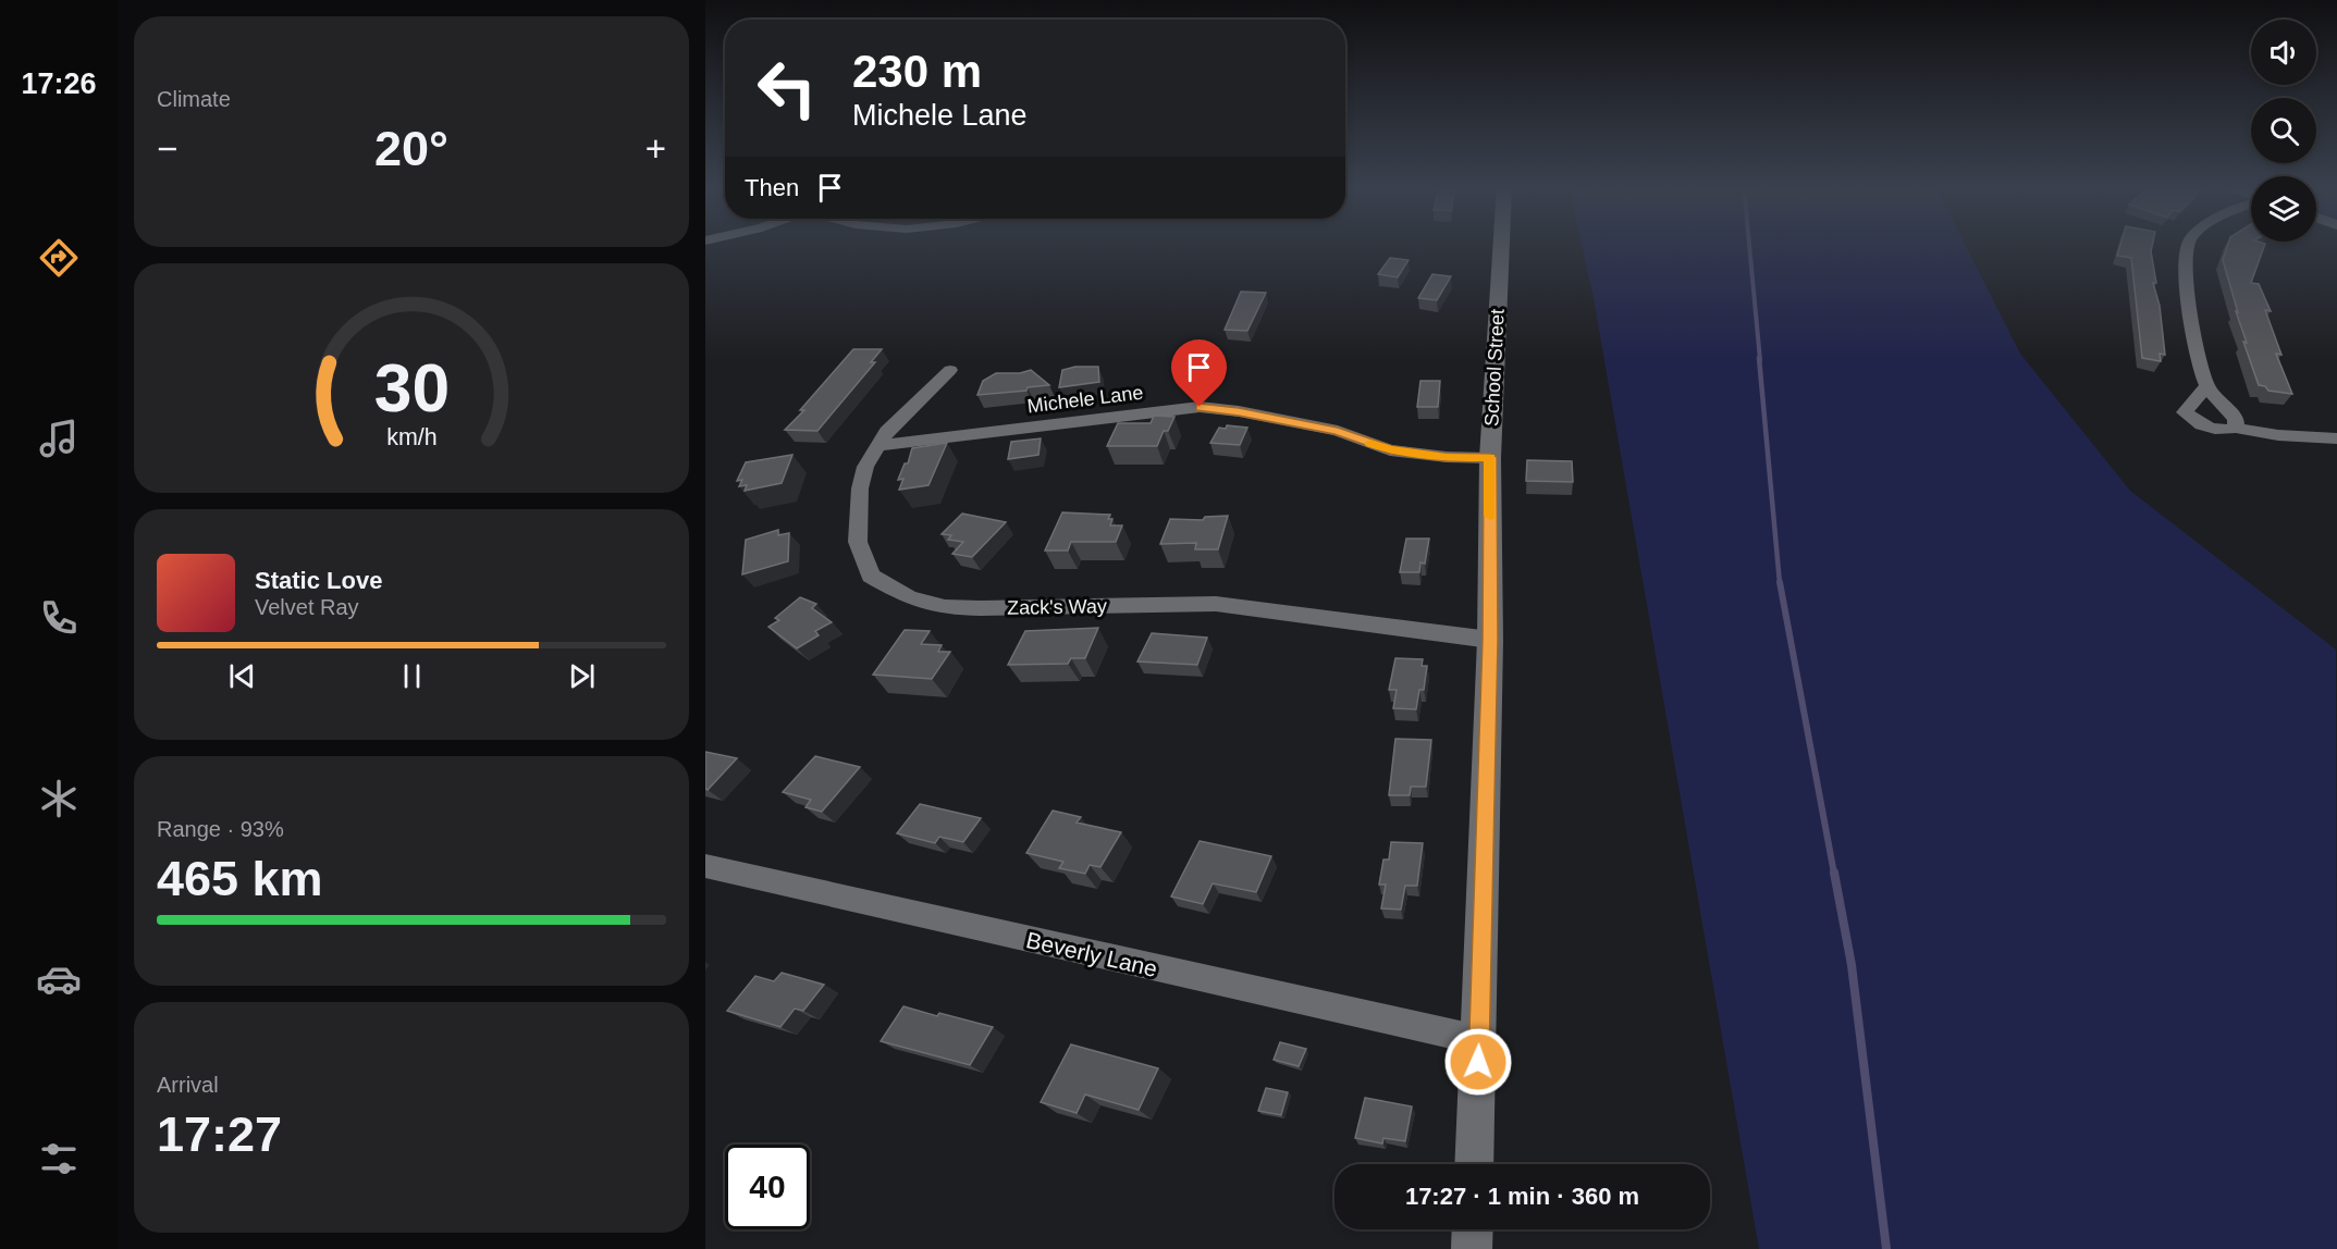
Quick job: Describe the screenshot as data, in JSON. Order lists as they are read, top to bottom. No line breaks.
{"streets":{"street":["School Street","Michele Lane","Zack's Way","Beverly Lane"]},"crossings":[["School Street","Michele Lane"],["School Street","Zack's Way"],["School Street","Beverly Lane"],["Michele Lane","Zack's Way"]],"page":{"tabs":"17:26","tile":["Climate",["Range · 93%","465 km"],["Arrival","17:27"]],"turn":["230 m","Michele Lane"],"heat":["−","20°","+"],"then":"Then","song":["Static Love","Velvet Ray"],"limit":"40","trip":"17:27 · 1 min · 360 m","gauge":["30","km/h"]}}
